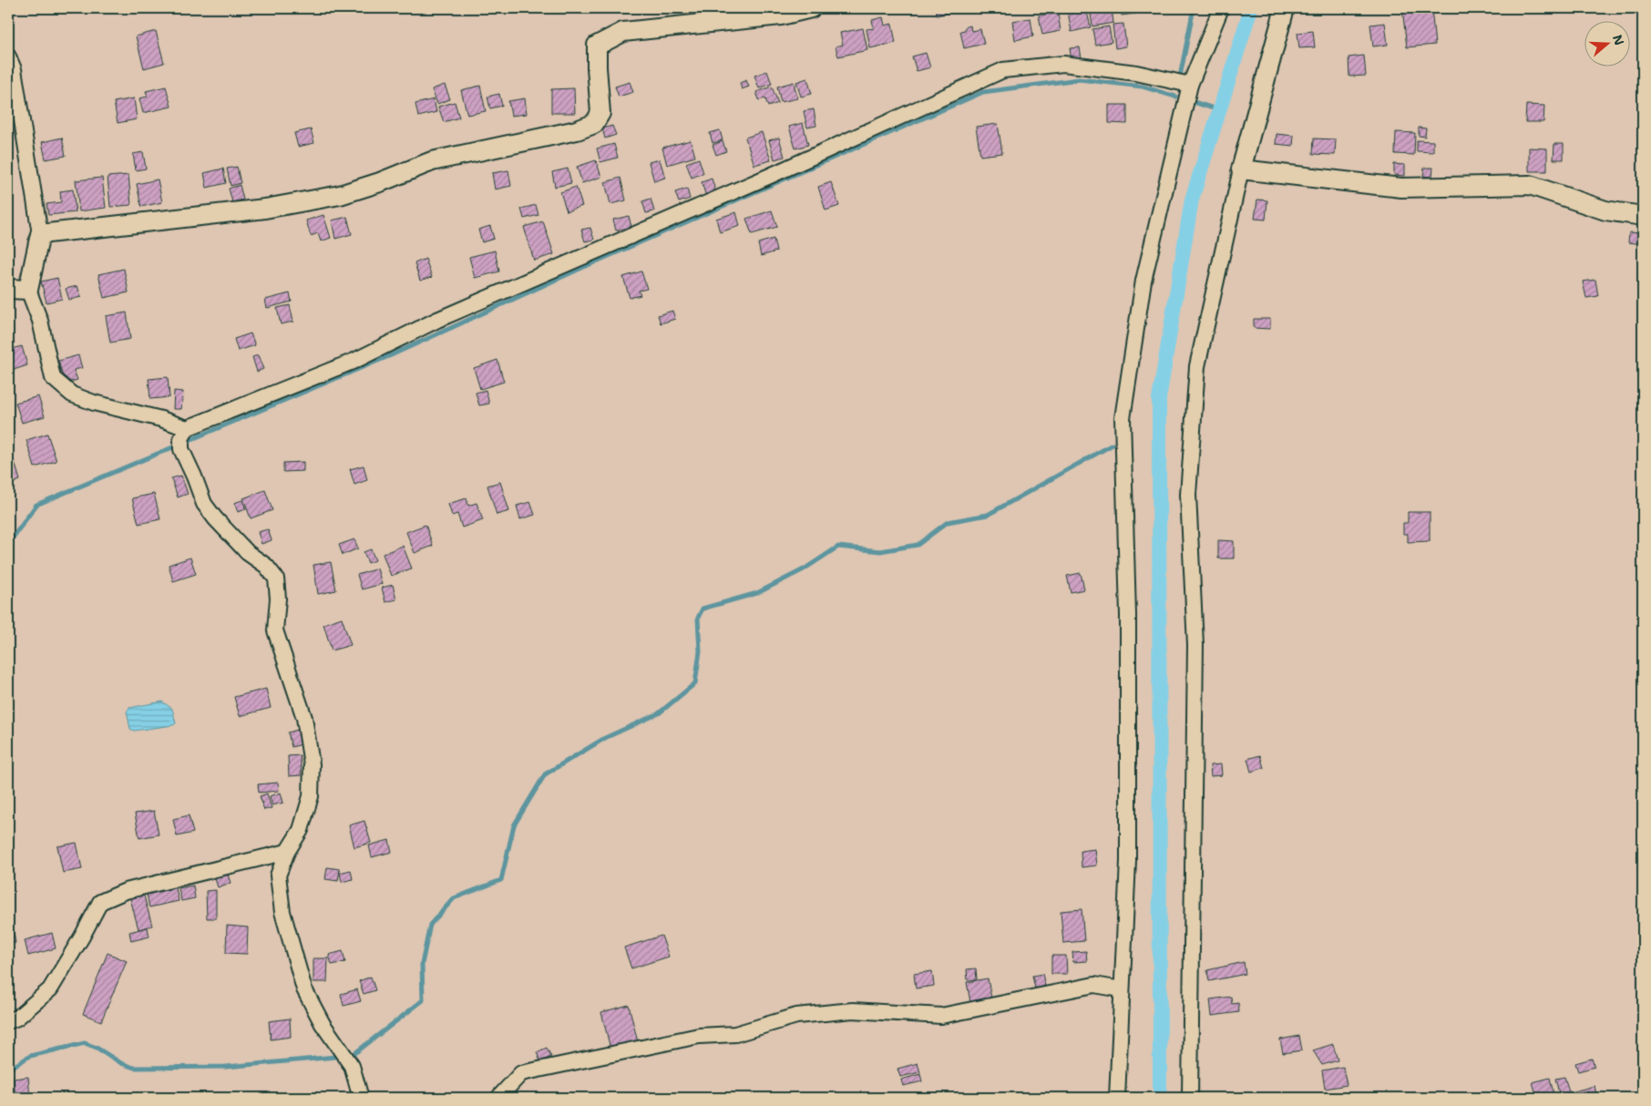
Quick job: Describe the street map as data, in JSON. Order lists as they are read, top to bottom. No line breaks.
{"north":"right"}
